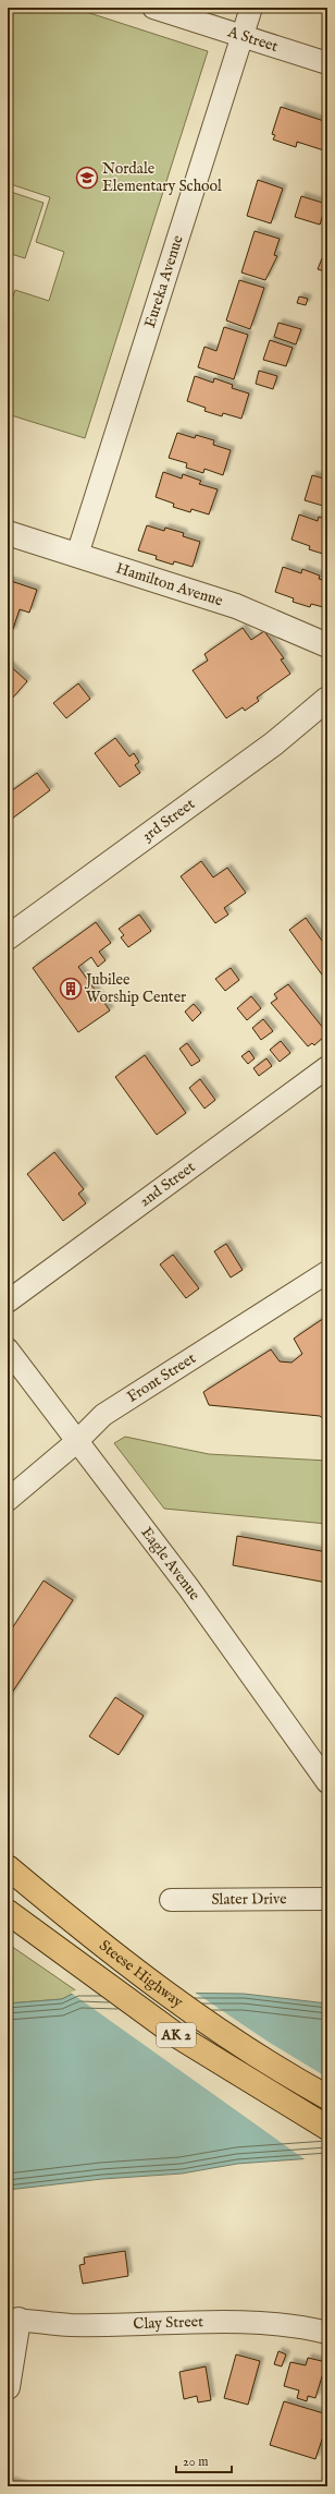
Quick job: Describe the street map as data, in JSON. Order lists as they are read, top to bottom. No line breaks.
{"streets":{"highway":["Steese Highway","AK 2"],"street":["A Street","Eureka Avenue","Hamilton Avenue","3rd Street","2nd Street","Front Street","Eagle Avenue","Slater Drive","Clay Street"]},"crossings":[["A Street","Eureka Avenue"],["Eureka Avenue","Hamilton Avenue"],["Front Street","Eagle Avenue"]],"places":{"school or university":["Nordale Elementary School"],"building":["Jubilee Worship Center"]},"scale_bar":"20 m"}
